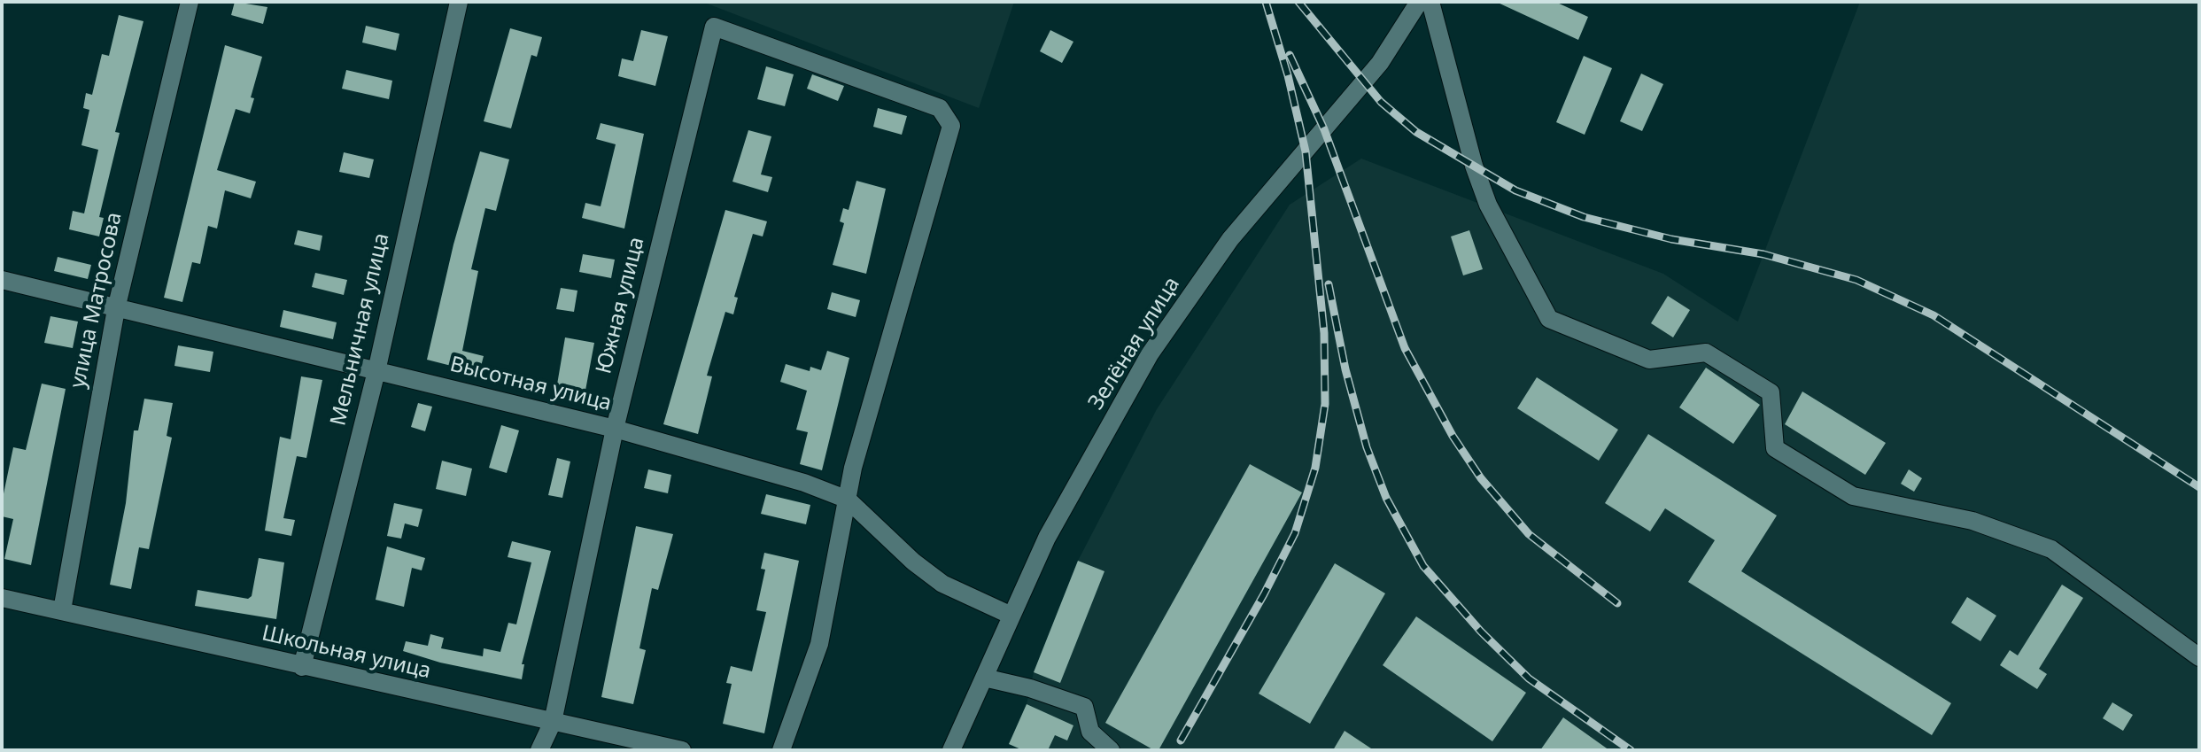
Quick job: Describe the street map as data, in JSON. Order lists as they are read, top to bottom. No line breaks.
{"streets":{"street":["улица Матросова","Южная улица","Мельничная улица","Зелёная улица","Высотная улица","Школьная улица"]},"crossings":[["улица Матросова","Высотная улица"],["улица Матросова","Школьная улица"],["Южная улица","Высотная улица"],["Южная улица","Школьная улица"],["Мельничная улица","Высотная улица"],["Мельничная улица","Школьная улица"],["Зелёная улица","Высотная улица"]]}
